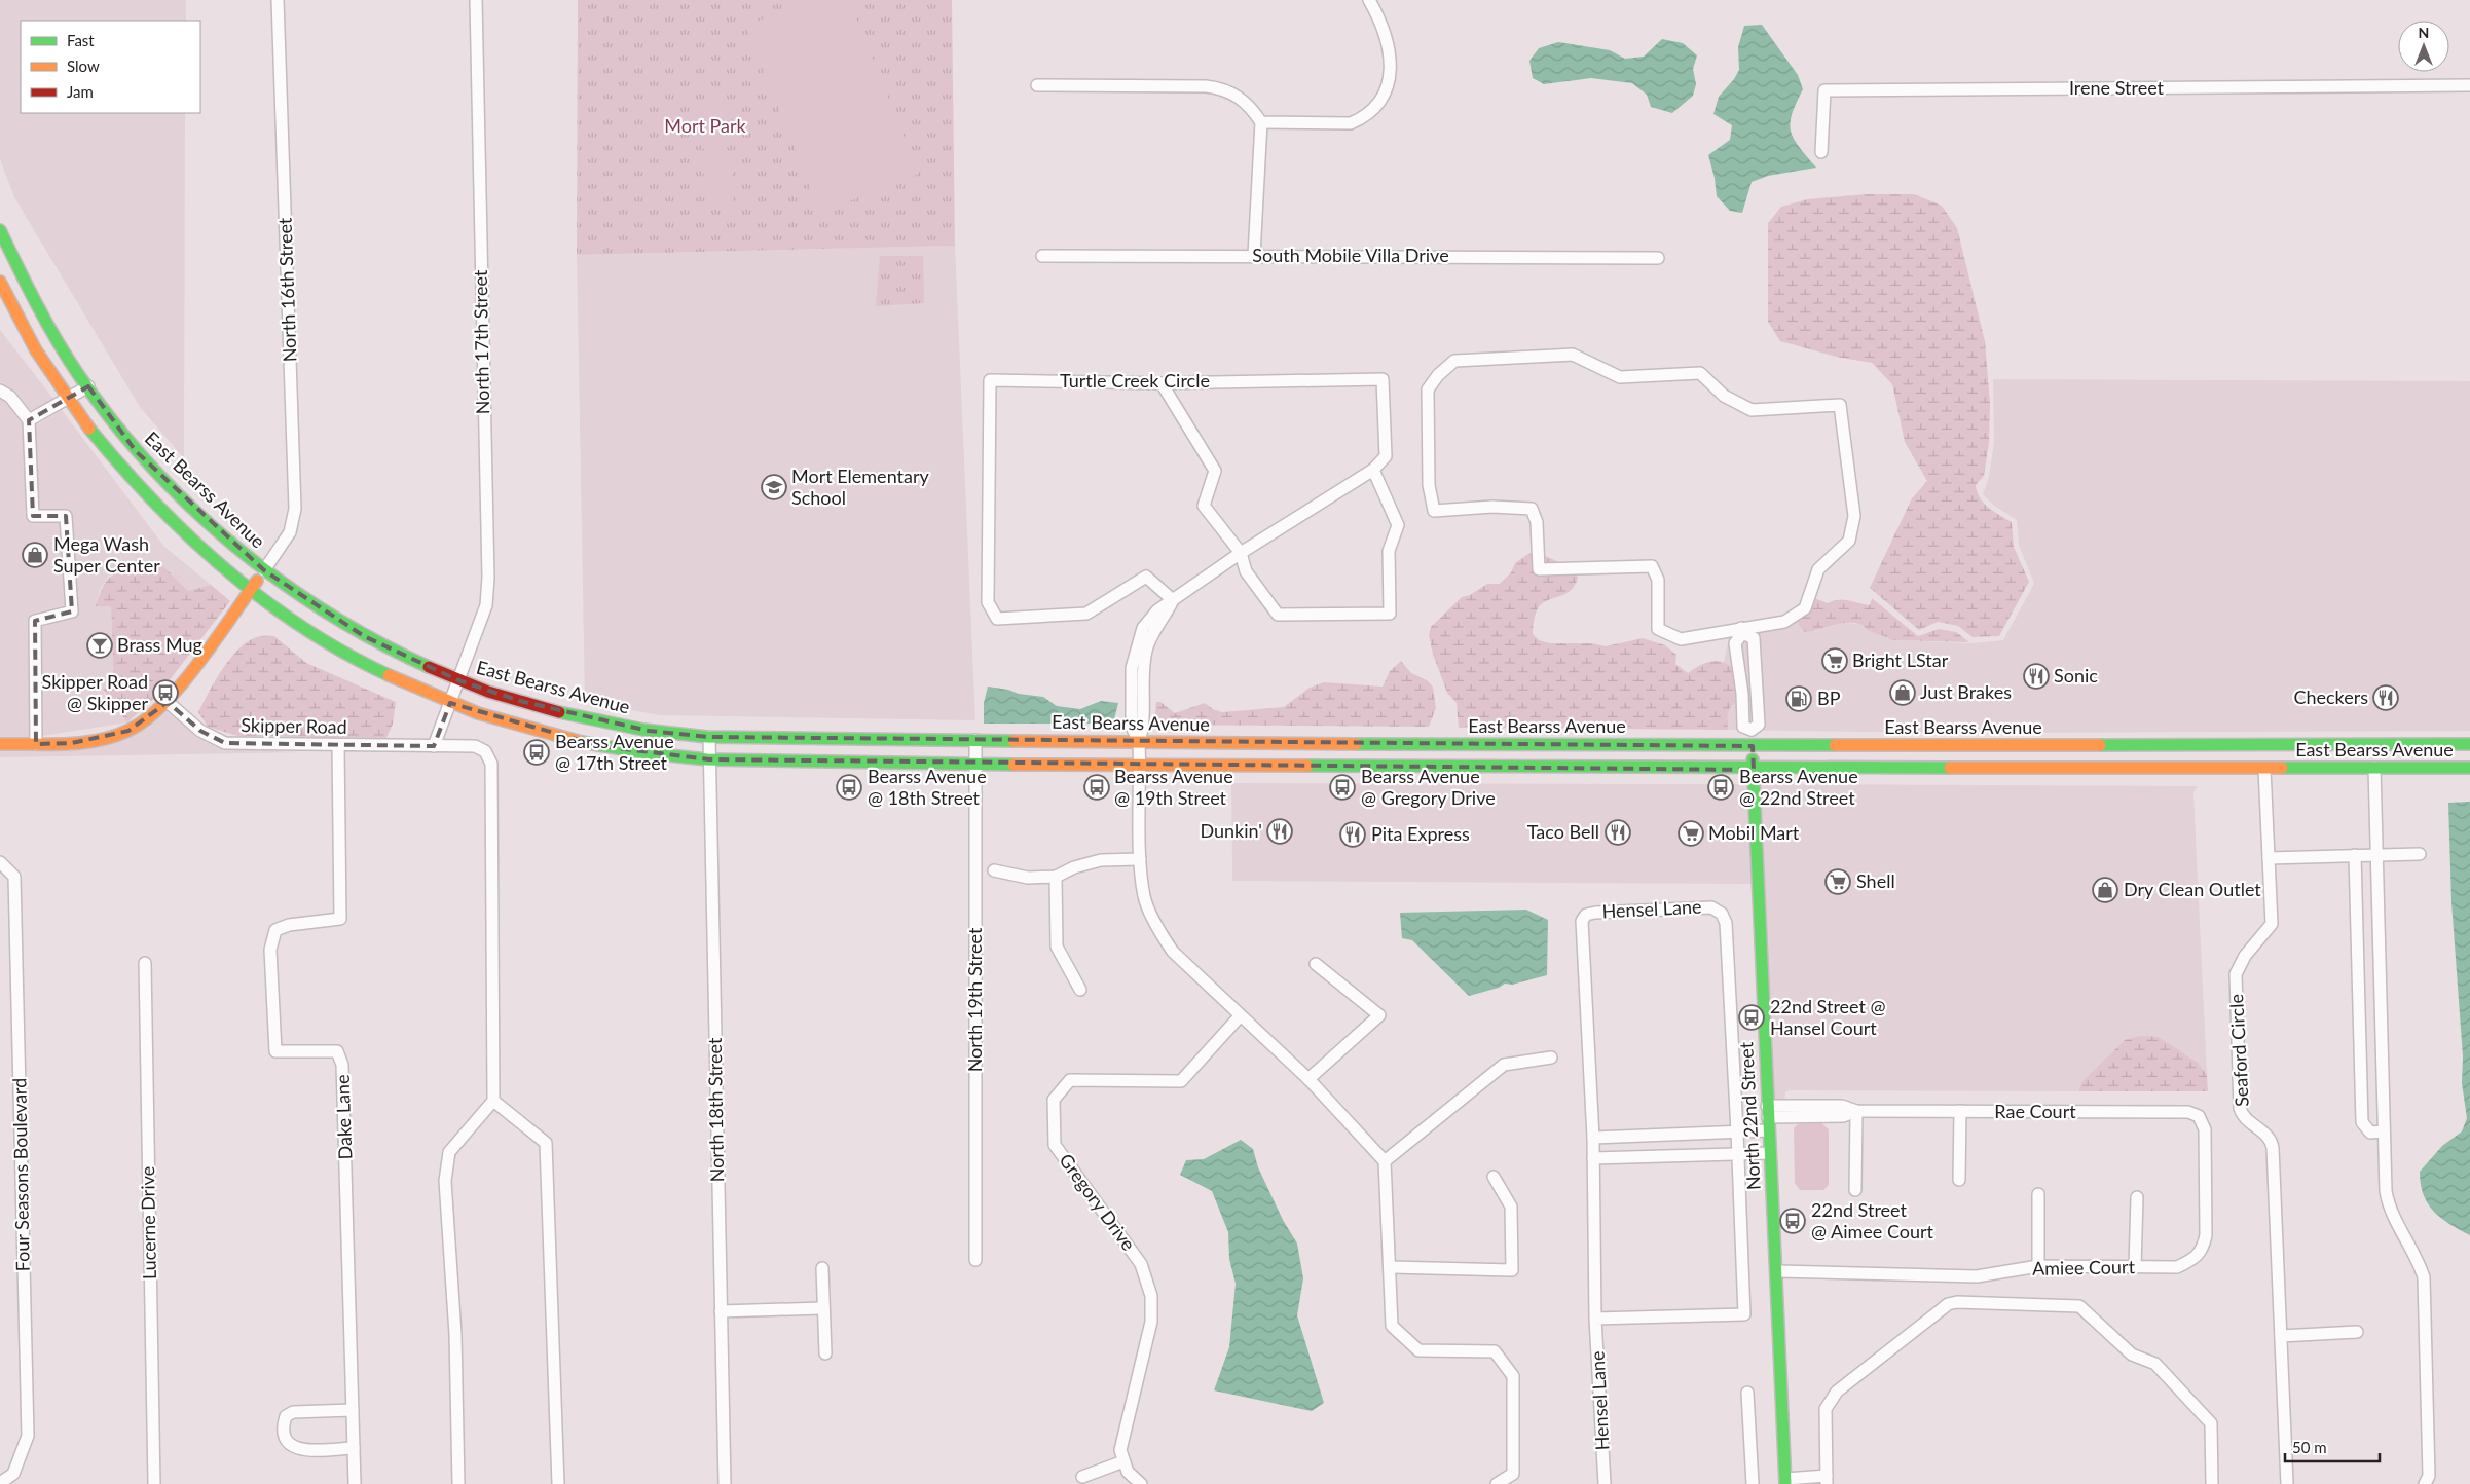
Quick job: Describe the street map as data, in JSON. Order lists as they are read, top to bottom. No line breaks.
{"streets":{"main road":["East Bearss Avenue","North 22nd Street"],"street":["Irene Street","South Mobile Villa Drive","North 16th Street","North 17th Street","Turtle Creek Circle","Skipper Road","Hensel Lane","North 19th Street","Seaford Circle","North 18th Street","Rae Court","Dake Lane","Four Seasons Boulevard","Gregory Drive","Lucerne Drive","Amiee Court"]},"crossings":[["North 16th Street","East Bearss Avenue"],["North 17th Street","East Bearss Avenue"],["Turtle Creek Circle","East Bearss Avenue"],["East Bearss Avenue","North 19th Street"],["East Bearss Avenue","Seaford Circle"],["East Bearss Avenue","North 18th Street"],["East Bearss Avenue","North 22nd Street"],["Skipper Road","Dake Lane"],["Rae Court","North 22nd Street"],["Rae Court","Amiee Court"],["North 22nd Street","Amiee Court"]],"parks":["Mort Park"],"places":{"school or university":["Mort Elementary School"],"shop":["Mega Wash Super Center","Just Brakes","Dry Clean Outlet"],"bar":["Brass Mug"],"supermarket":["Bright LStar","Mobil Mart","Shell"],"restaurant":["Sonic","Checkers","Dunkin'","Taco Bell","Pita Express"],"bus stop":["Skipper Road @ Skipper","Bearss Avenue @ 17th Street","Bearss Avenue @ 18th Street","Bearss Avenue @ 19th Street","Bearss Avenue @ Gregory Drive","Bearss Avenue @ 22nd Street","22nd Street @ Hansel Court","22nd Street @ Aimee Court"],"fuel station":["BP"]},"legend":["Fast","Slow","Jam"],"scale_bar":"50 m","north":"top"}
